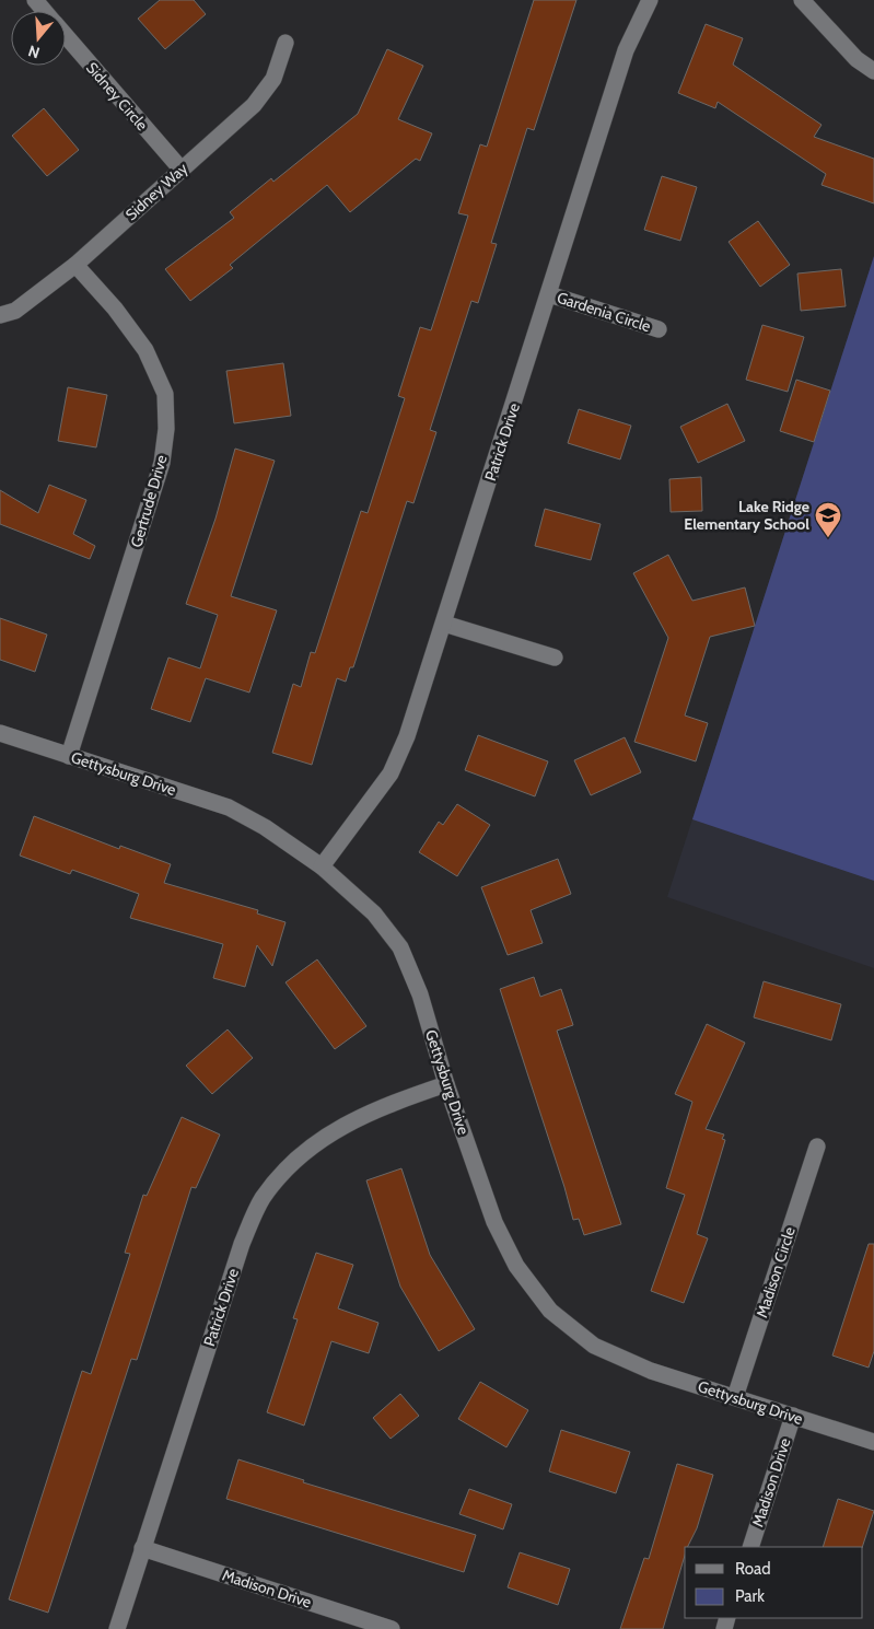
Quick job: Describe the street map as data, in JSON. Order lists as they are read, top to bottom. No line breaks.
{"streets":{"street":["Sidney Circle","Sidney Way","Gardenia Circle","Patrick Drive","Gertrude Drive","Gettysburg Drive","Madison Circle","Madison Drive"]},"crossings":[["Sidney Circle","Sidney Way"],["Sidney Way","Gertrude Drive"],["Gardenia Circle","Patrick Drive"],["Patrick Drive","Gettysburg Drive"],["Patrick Drive","Madison Drive"],["Gertrude Drive","Gettysburg Drive"],["Gettysburg Drive","Madison Circle"],["Gettysburg Drive","Madison Drive"]],"places":{"school or university":["Lake Ridge Elementary School"]},"legend":["Road","Park"],"north":"bottom"}
